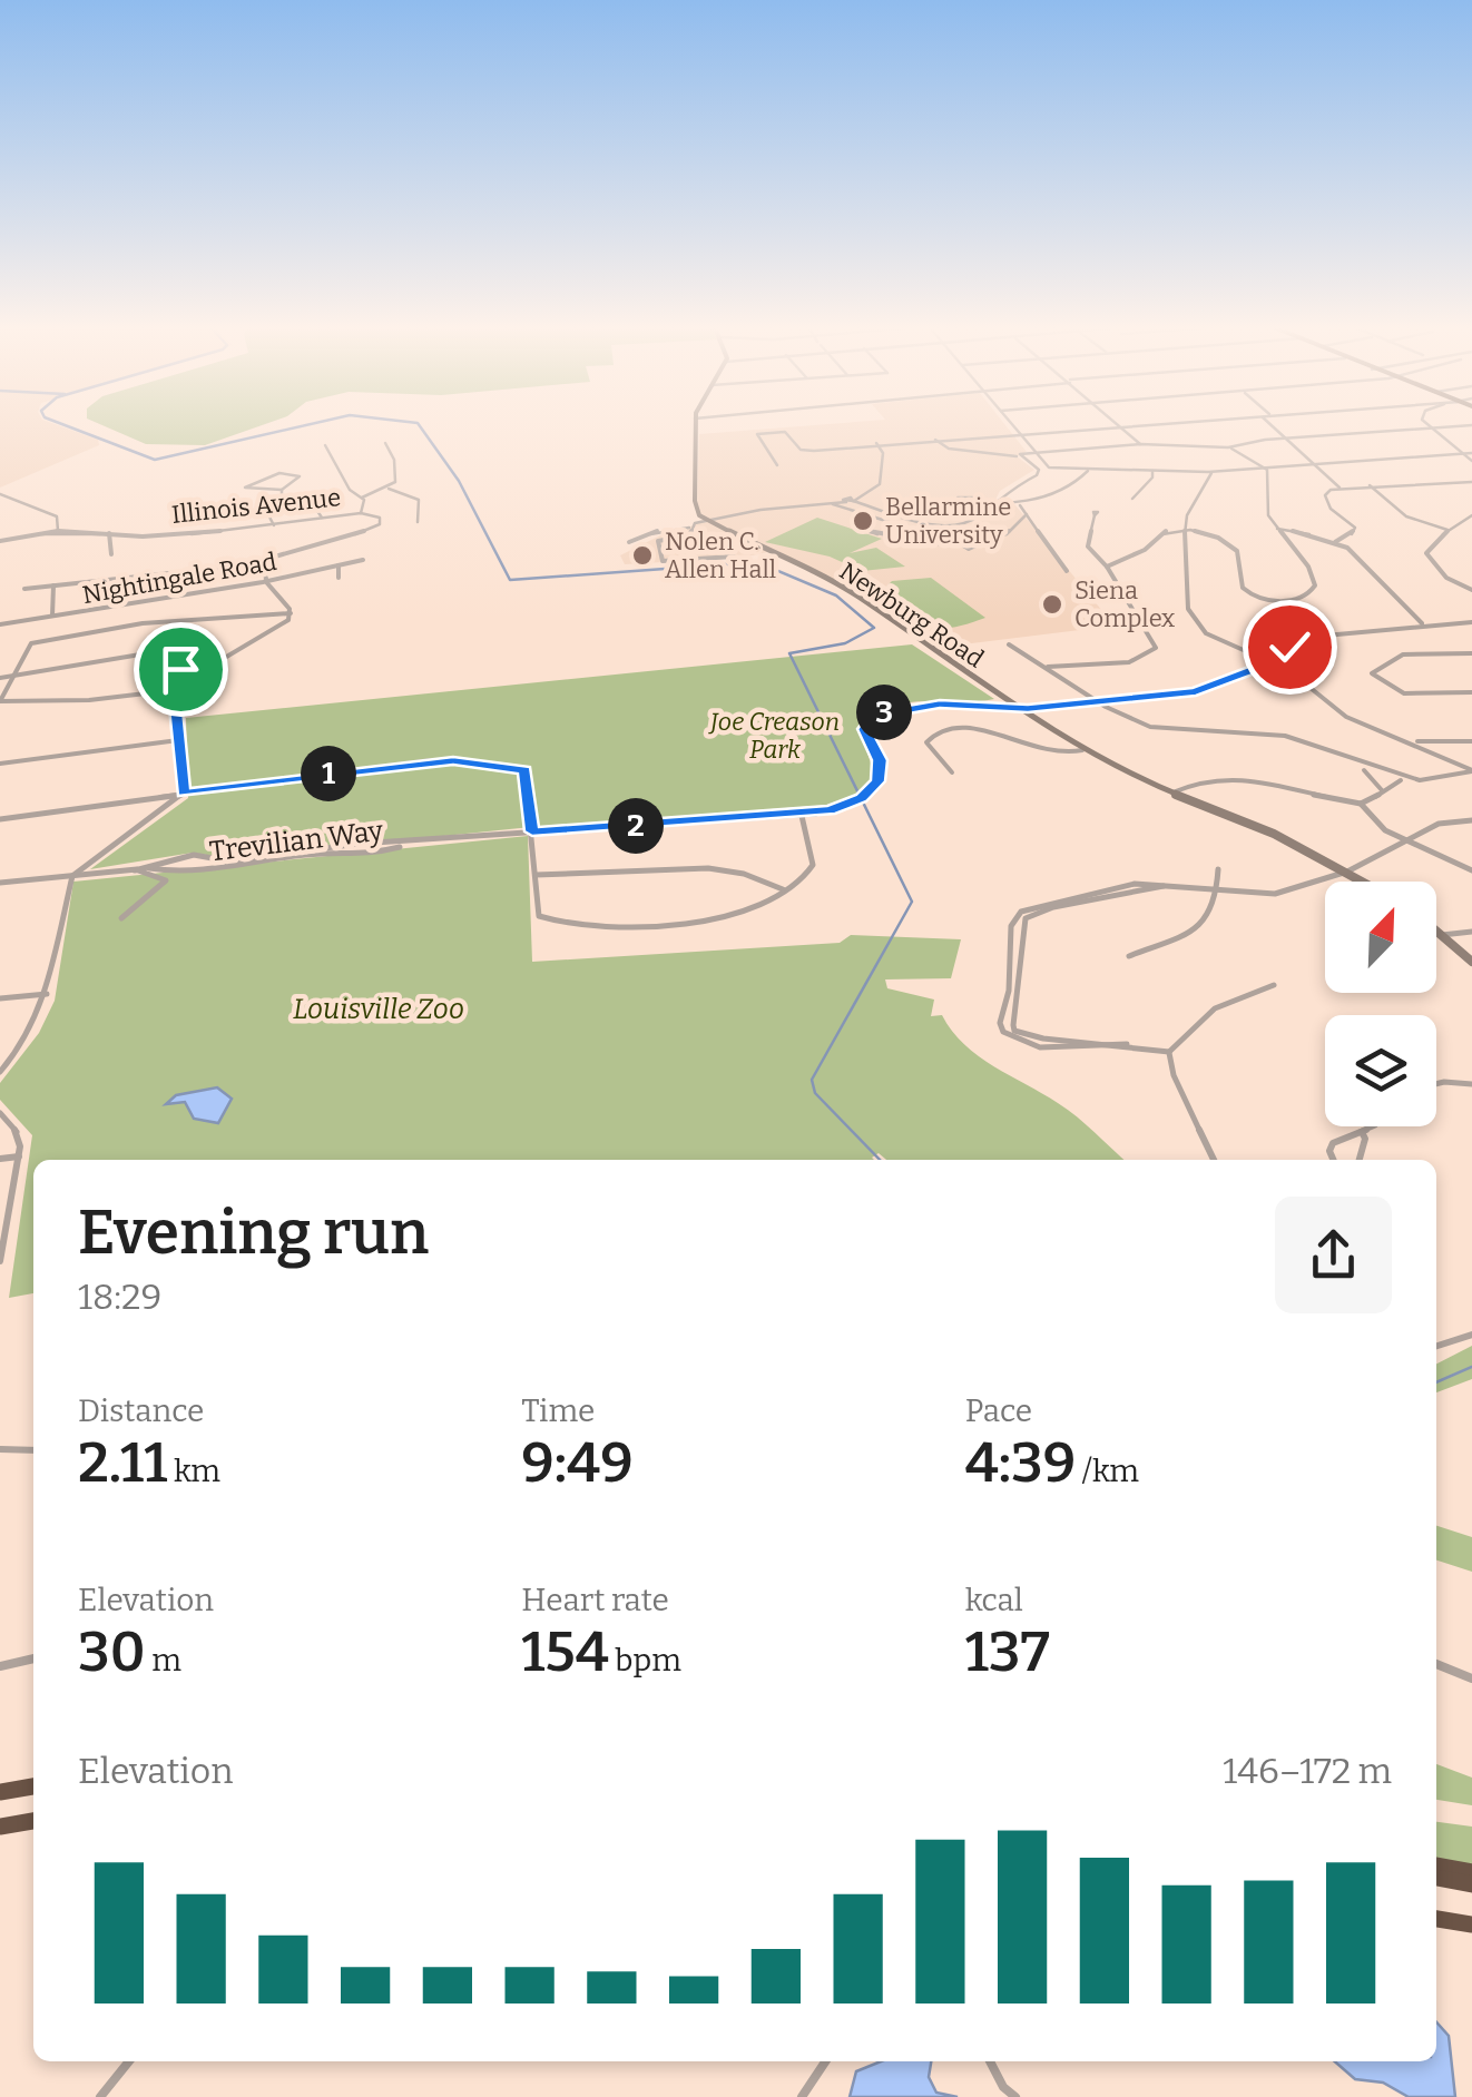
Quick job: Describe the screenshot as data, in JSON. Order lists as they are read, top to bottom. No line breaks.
{"streets":{"main road":["Newburg Road"],"street":["Illinois Avenue","Nightingale Road","Trevilian Way"]},"crossings":[["Newburg Road","Trevilian Way"]],"parks":["Joe Creason Park","Louisville Zoo"],"places":["Bellarmine University","Nolen C. Allen Hall","Siena Complex"],"north":"top right","page":{"pins":["3","1","2"],"heading":["Evening run","18:29"],"stats":[["Distance","2.11 km"],["Time","9:49"],["Pace","4:39 /km"],["Elevation","30 m"],["Heart rate","154 bpm"],["kcal","137"]],"chart":["Elevation","146–172 m"]}}
